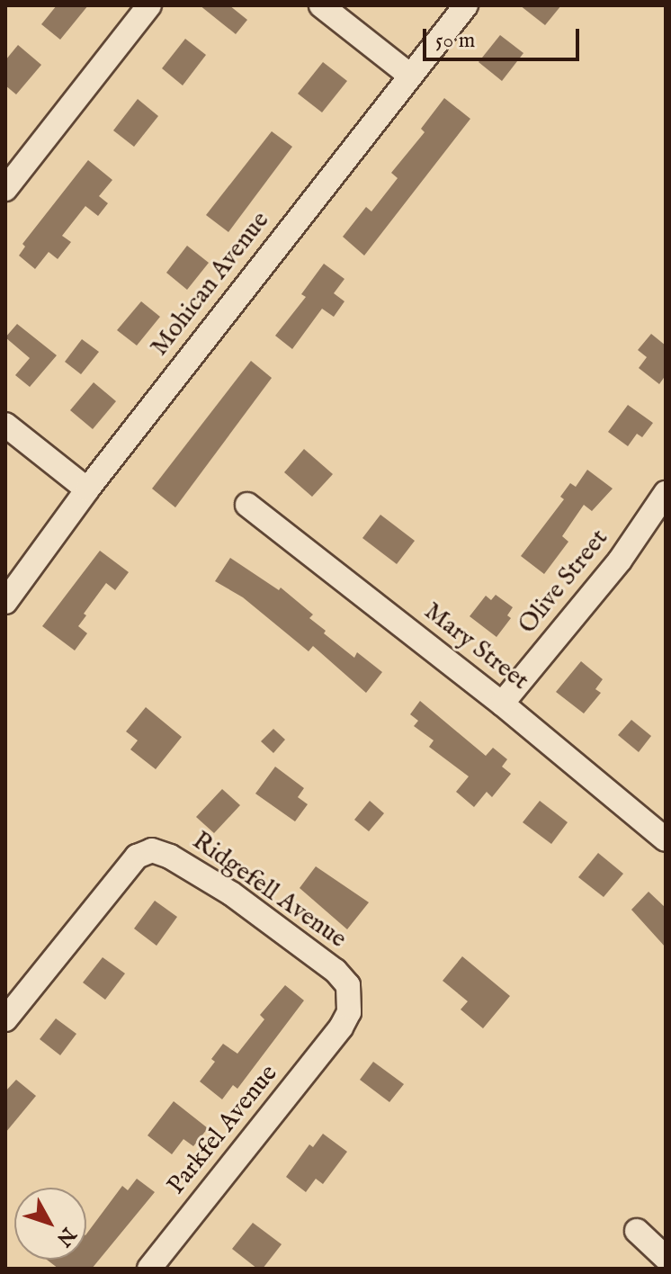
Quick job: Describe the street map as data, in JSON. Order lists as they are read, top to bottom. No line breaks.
{"streets":{"street":["Mohican Avenue","Olive Street","Mary Street","Ridgefell Avenue","Parkfel Avenue"]},"crossings":[["Olive Street","Mary Street"],["Ridgefell Avenue","Parkfel Avenue"]],"scale_bar":"50 m","north":"bottom right"}
